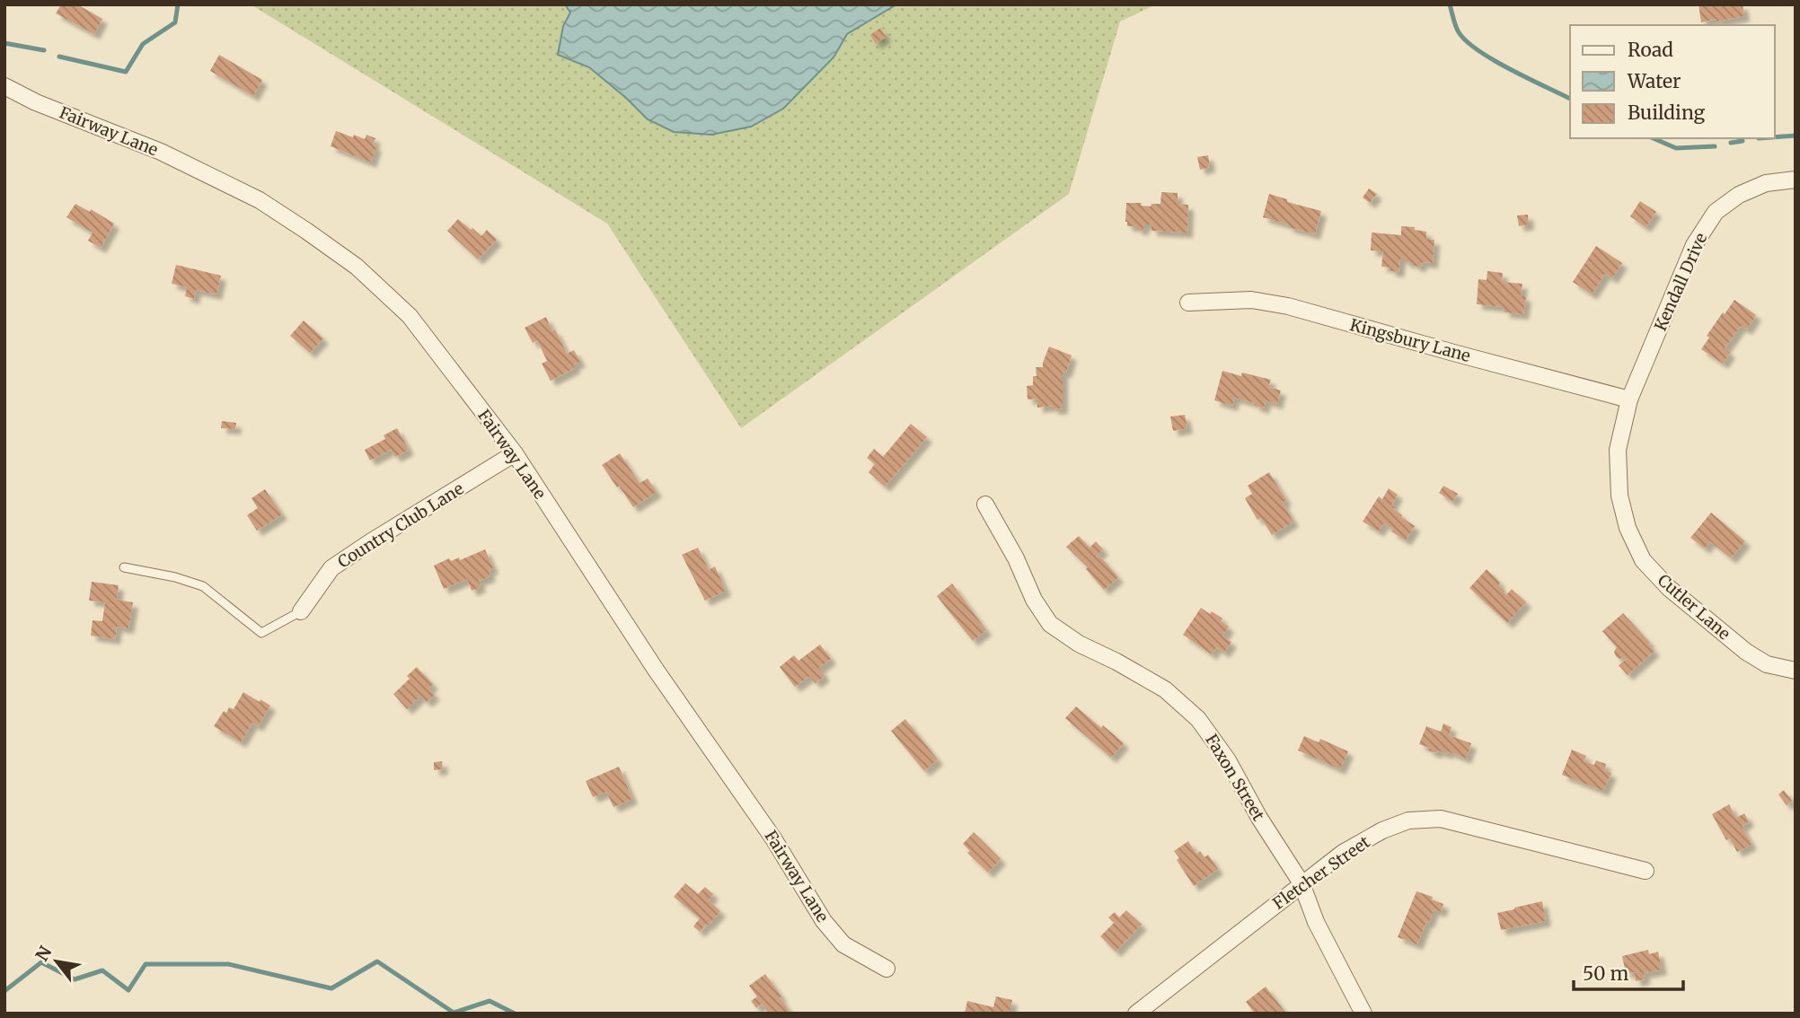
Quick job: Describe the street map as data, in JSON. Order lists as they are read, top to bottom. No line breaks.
{"streets":{"street":["Fairway Lane","Kendall Drive","Kingsbury Lane","Country Club Lane","Cutler Lane","Faxon Street","Fletcher Street"]},"crossings":[["Fairway Lane","Country Club Lane"],["Kendall Drive","Kingsbury Lane"],["Kendall Drive","Cutler Lane"],["Kingsbury Lane","Cutler Lane"],["Faxon Street","Fletcher Street"]],"legend":["Road","Water","Building"],"scale_bar":"50 m","north":"top left"}
